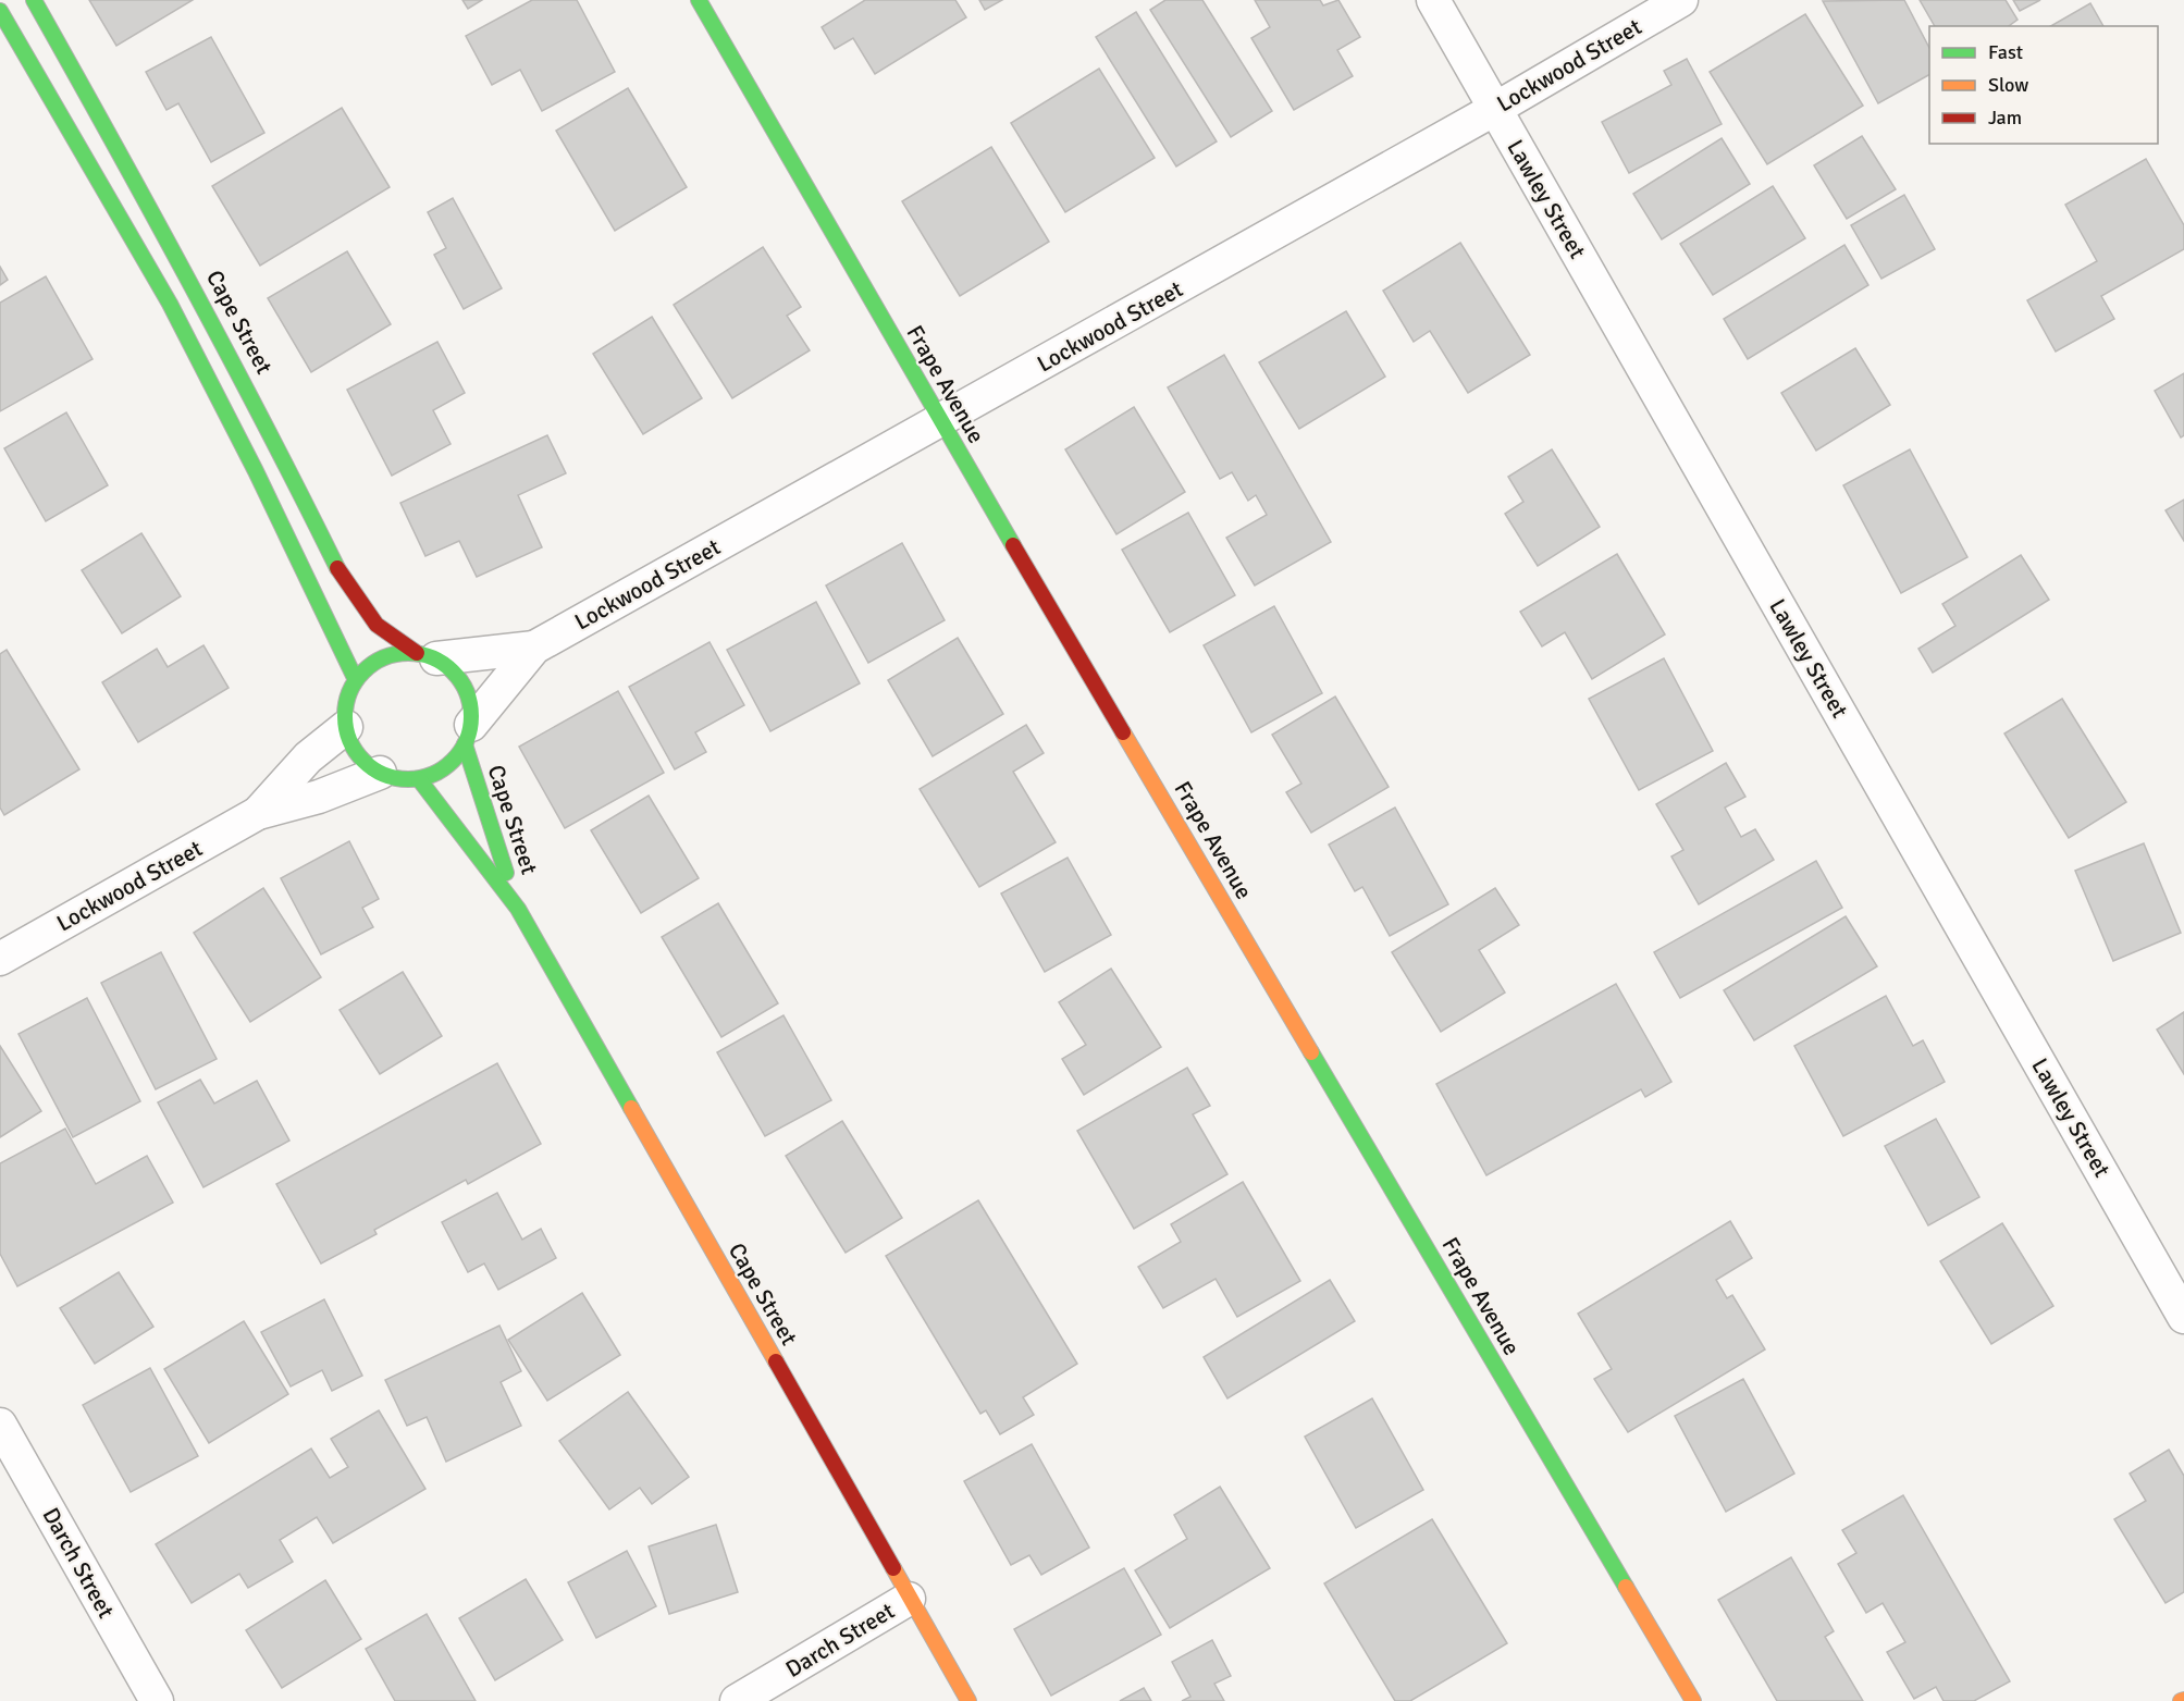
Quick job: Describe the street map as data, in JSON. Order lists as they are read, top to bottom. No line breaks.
{"streets":{"street":["Lockwood Street","Lawley Street","Cape Street","Frape Avenue","Darch Street"]},"crossings":[["Lockwood Street","Lawley Street"],["Lockwood Street","Cape Street"],["Lockwood Street","Frape Avenue"],["Cape Street","Darch Street"]],"legend":["Fast","Slow","Jam"]}
